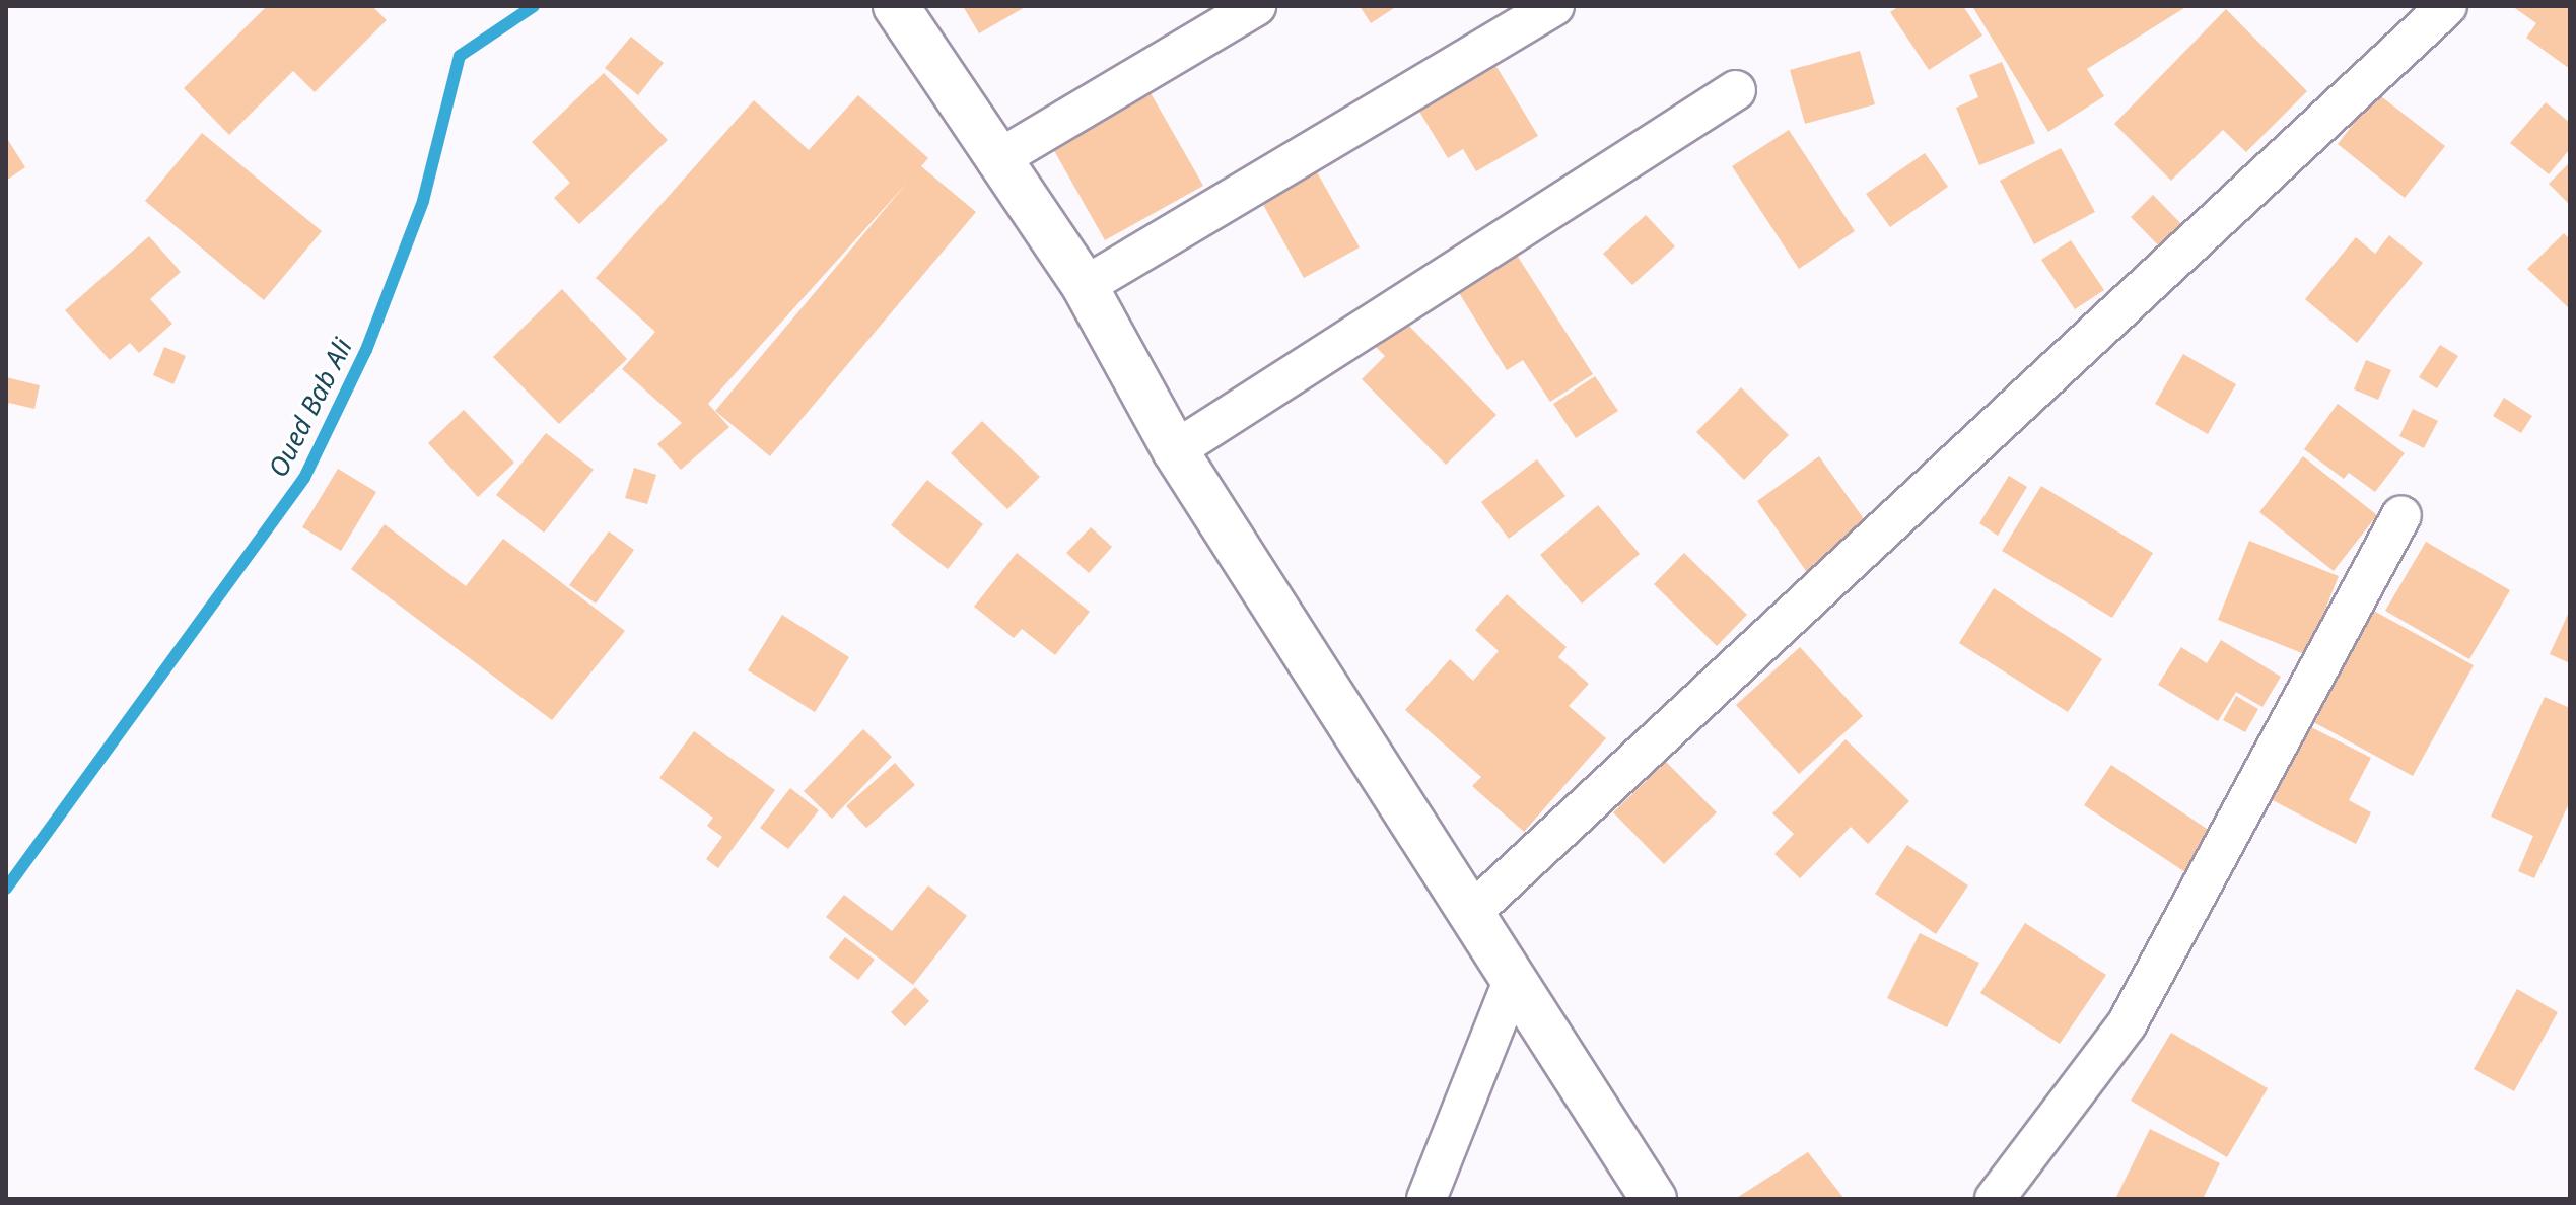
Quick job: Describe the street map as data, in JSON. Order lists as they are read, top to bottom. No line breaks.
{"water":["Oued Bab Ali"]}
